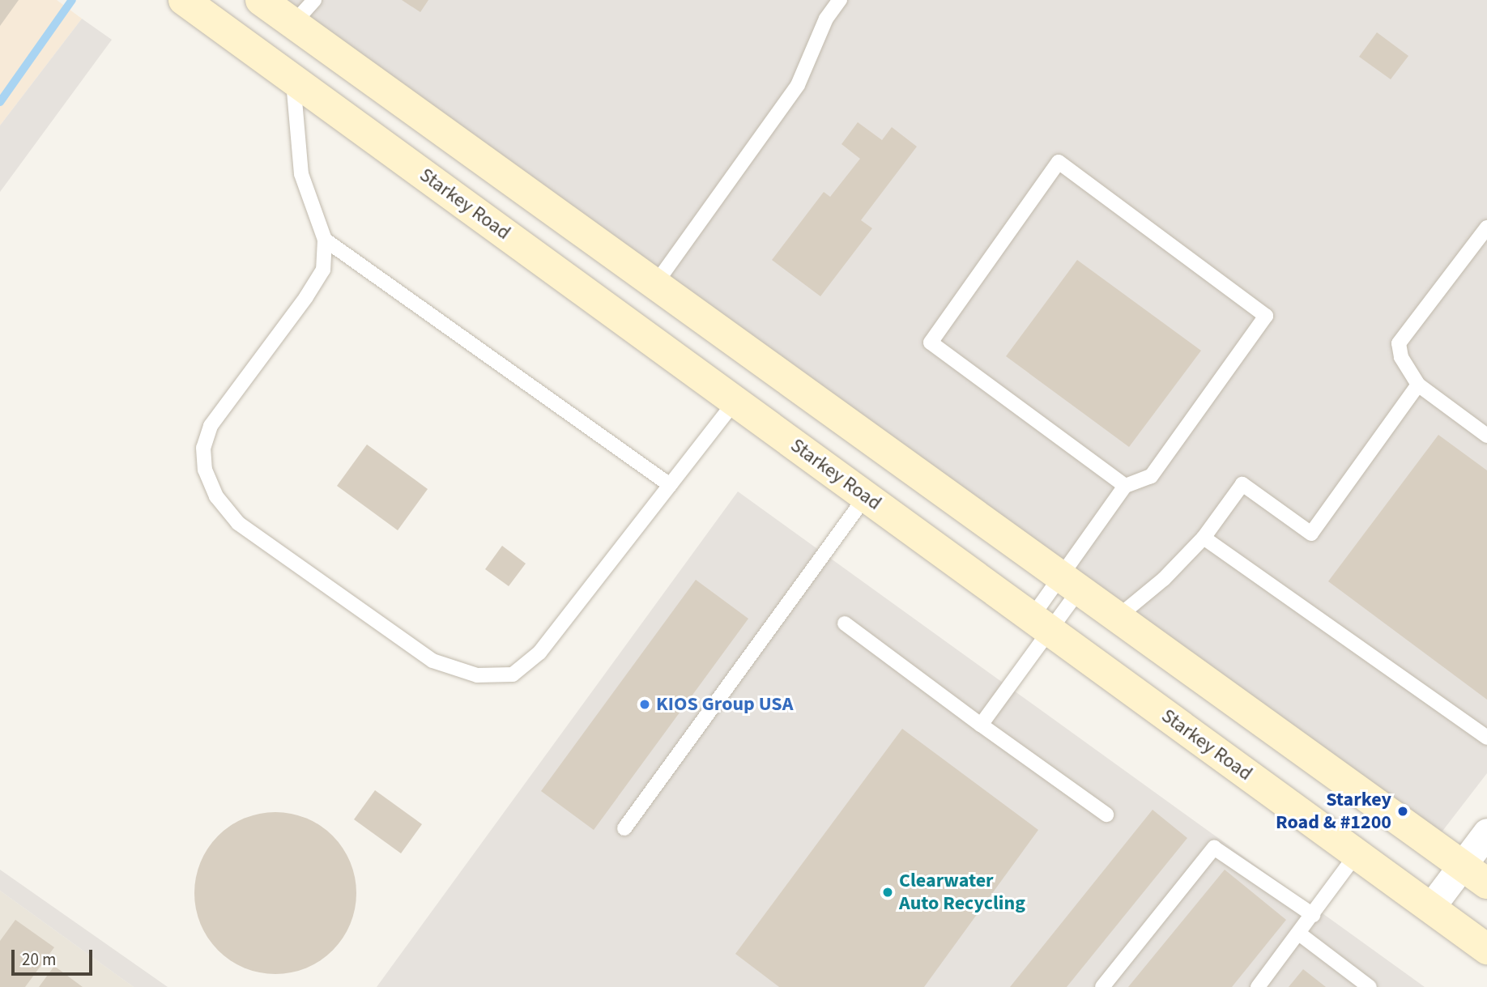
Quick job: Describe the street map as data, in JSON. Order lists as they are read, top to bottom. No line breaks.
{"streets":{"main road":["Starkey Road"]},"places":["KIOS Group USA","Starkey Road & #1200","Clearwater Auto Recycling"],"scale_bar":"20 m"}
